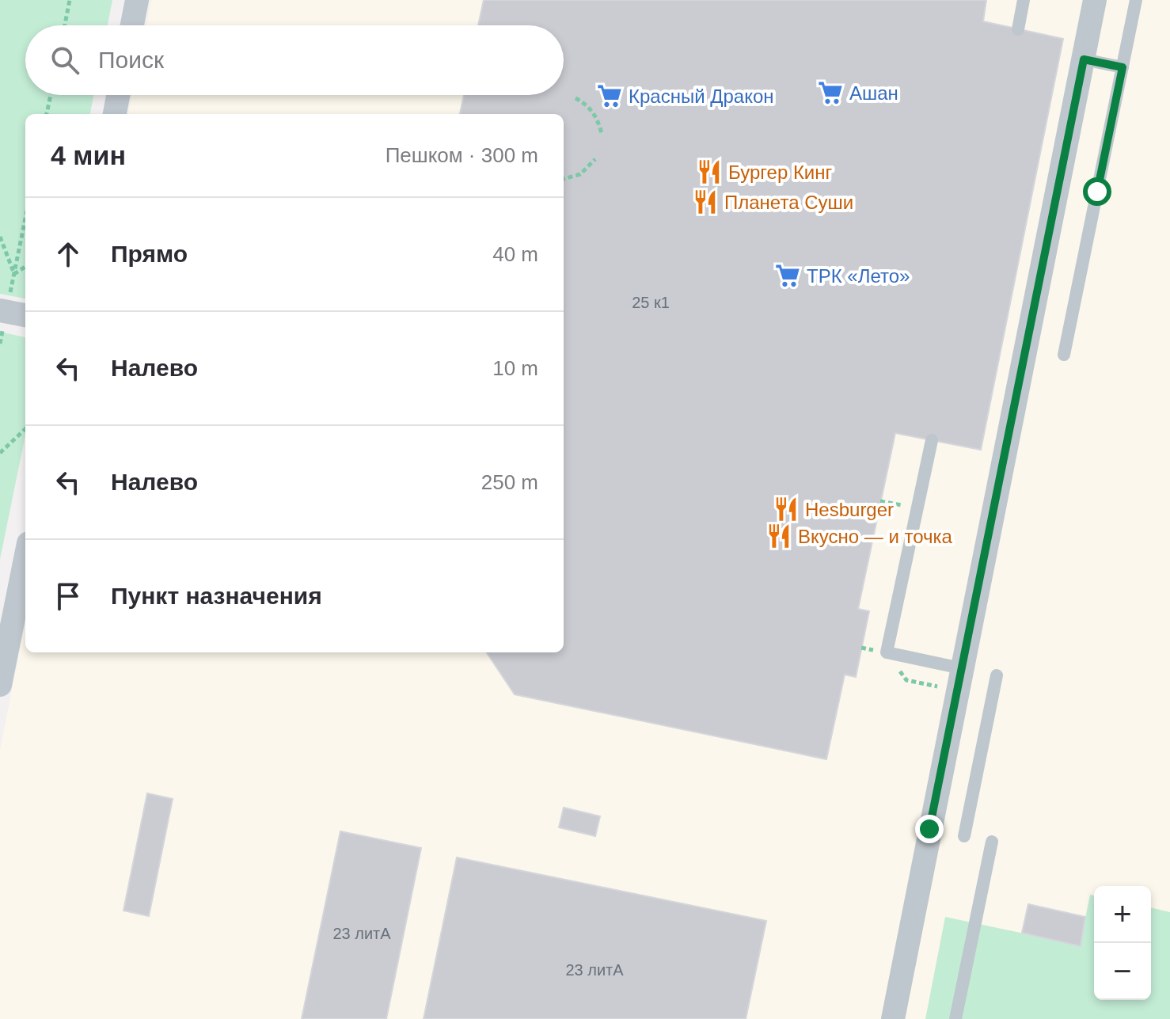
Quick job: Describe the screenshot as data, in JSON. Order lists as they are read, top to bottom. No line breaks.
{"places":{"supermarket":["Ашан","Красный Дракон","ТРК «Лето»"],"restaurant":["Бургер Кинг","Планета Суши","Hesburger","Вкусно — и точка"]},"house_numbers":["25 к1","23 литА","23 литА"],"page":{"search":"Поиск","heading":["4 мин","Пешком · 300 m"],"list":[["Прямо","40 m"],["Налево","10 m"],["Налево","250 m"],"Пункт назначения"],"map_buttons":["+","−"]}}
